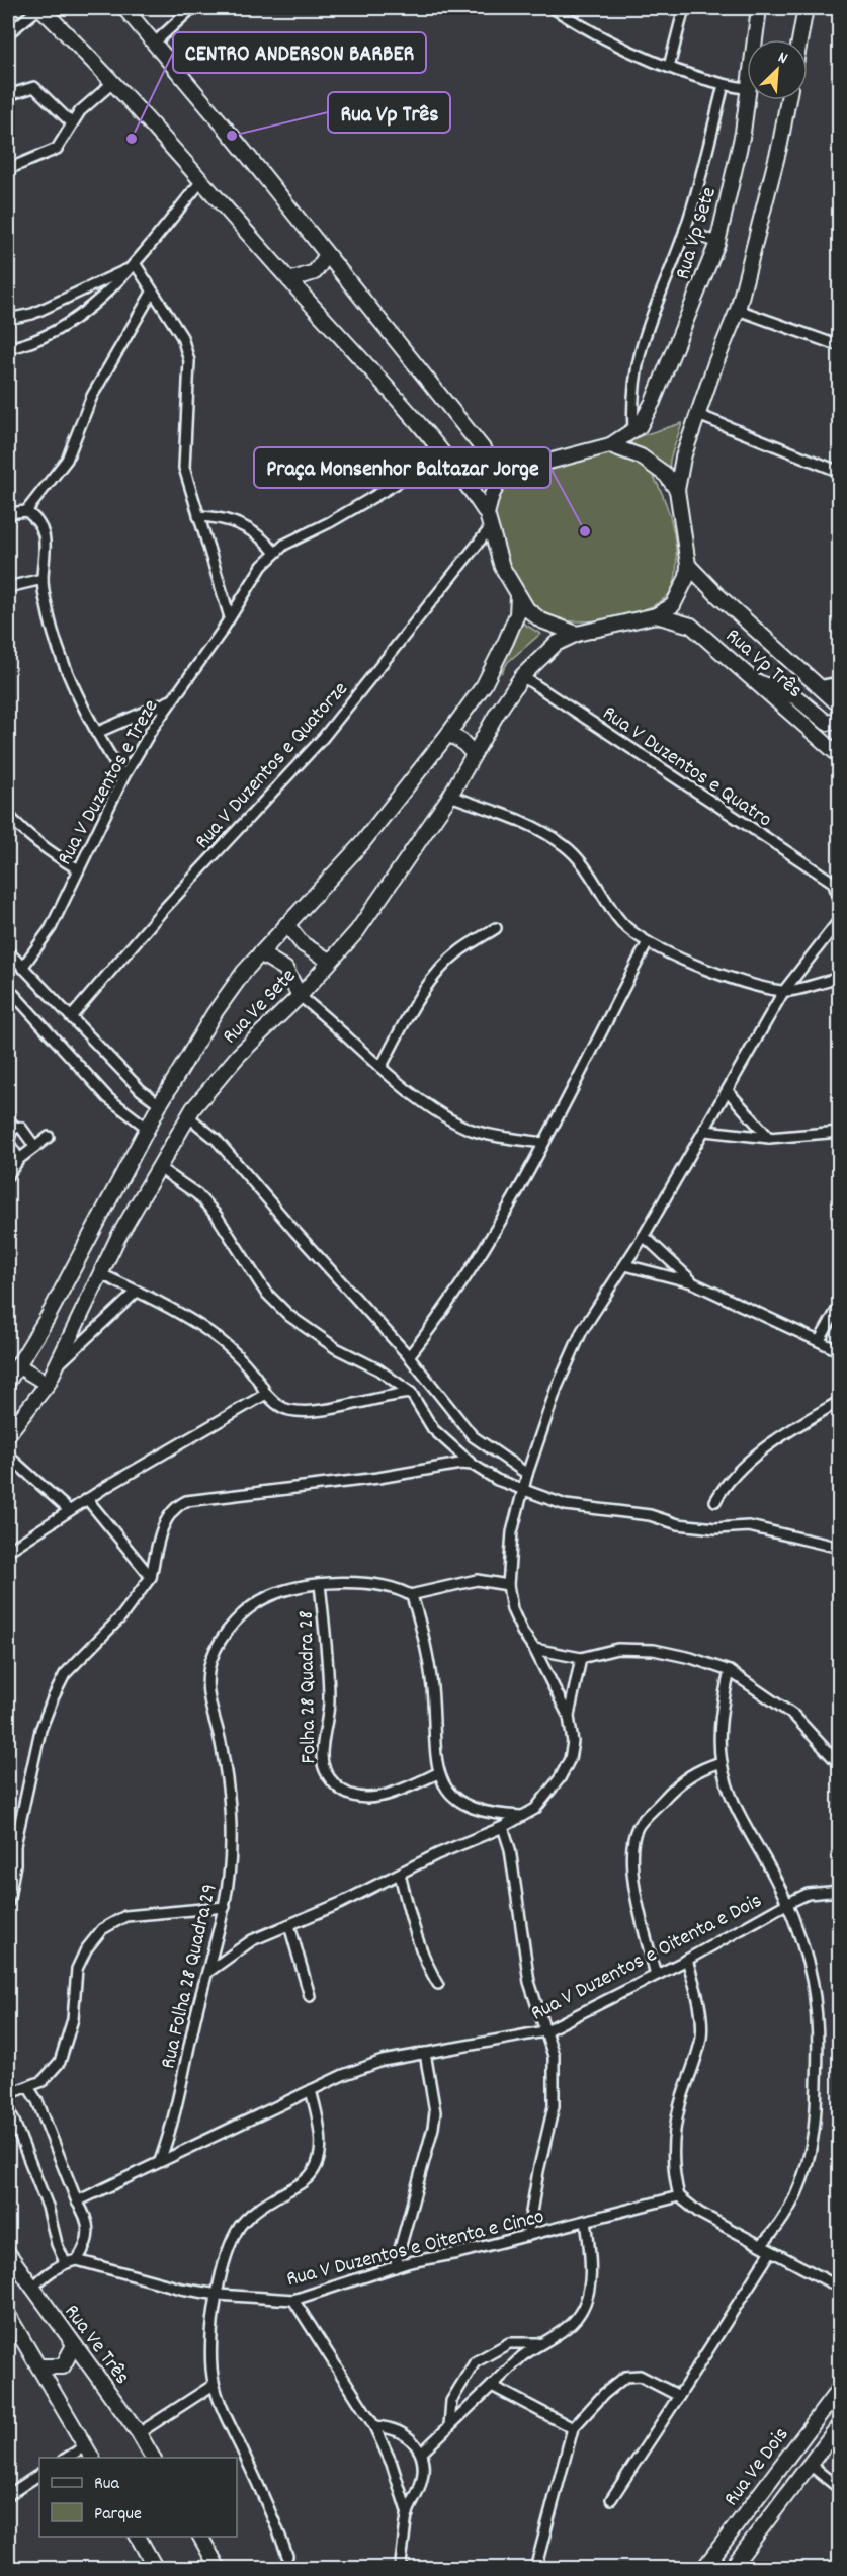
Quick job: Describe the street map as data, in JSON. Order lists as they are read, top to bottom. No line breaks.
{"streets":{"main road":["Rua Vp Sete","Rua Vp Três","Rua Ve Sete","Rua Ve Três","Rua Ve Dois"],"street":["Rua V Duzentos e Quatorze","Rua V Duzentos e Quatro","Rua V Duzentos e Treze","Folha 28 Quadra 28","Rua V Duzentos e Oitenta e Dois","Rua Folha 28 Quadra 29","Rua V Duzentos e Oitenta e Cinco"]},"crossings":[["Rua Vp Sete","Rua Vp Três"],["Rua Vp Sete","Rua V Duzentos e Quatorze"],["Rua Vp Sete","Rua Ve Sete"],["Rua Vp Três","Rua V Duzentos e Quatorze"],["Rua Vp Três","Rua Ve Sete"],["Rua V Duzentos e Quatorze","Rua Ve Sete"],["Rua V Duzentos e Quatro","Rua Ve Sete"],["Folha 28 Quadra 28","Rua Folha 28 Quadra 29"],["Rua V Duzentos e Oitenta e Dois","Rua Folha 28 Quadra 29"]],"places":["Rua Vp Três","CENTRO ANDERSON BARBER","Praça Monsenhor Baltazar Jorge"],"legend":["Rua","Parque"],"north":"top right"}
